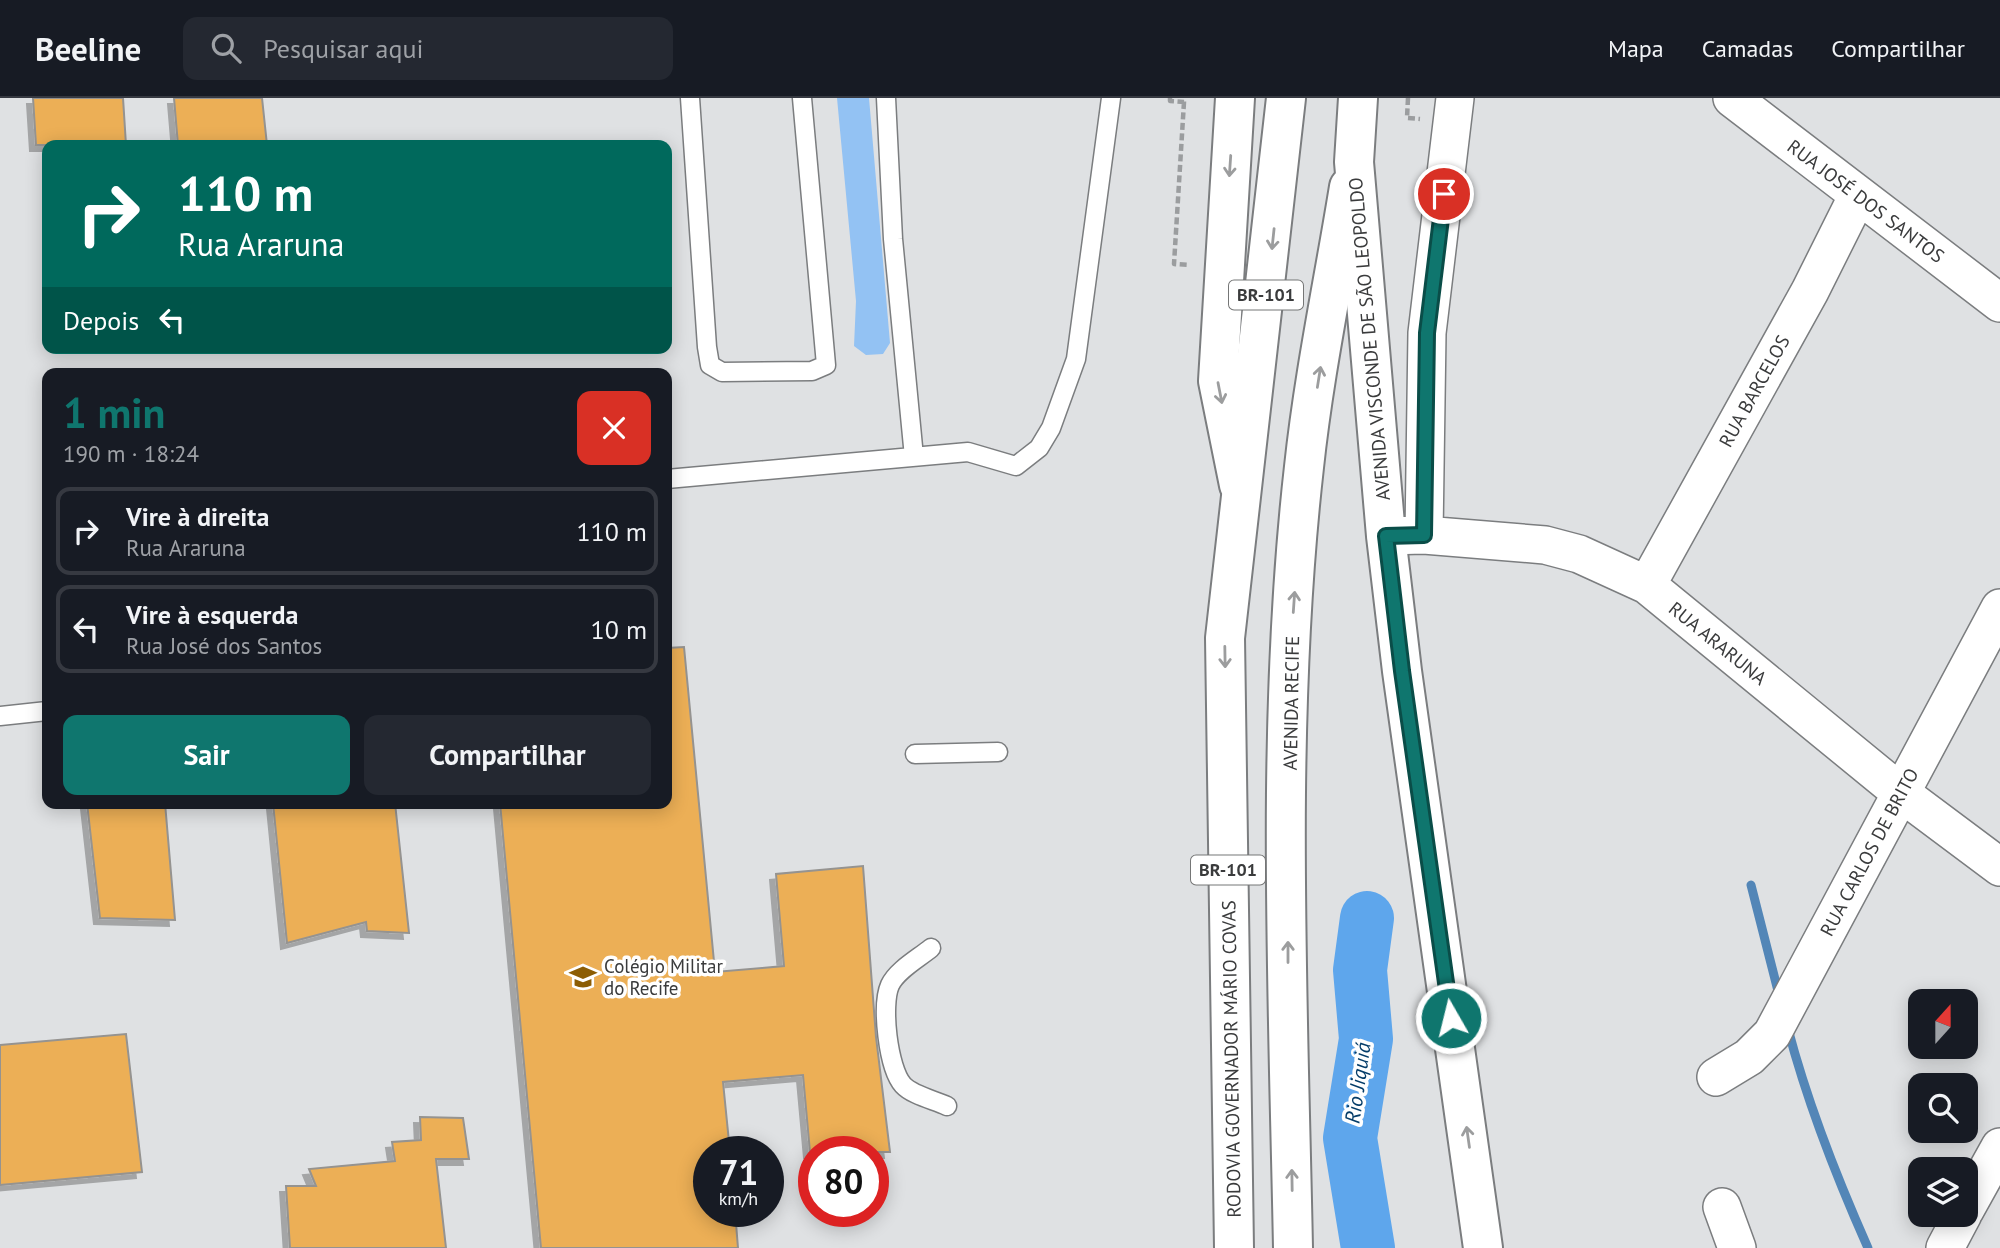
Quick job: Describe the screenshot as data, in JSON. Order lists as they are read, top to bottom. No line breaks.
{"streets":{"main road":["BR-101","AVENIDA VISCONDE DE SÃO LEOPOLDO","AVENIDA RECIFE","RODOVIA GOVERNADOR MÁRIO COVAS"],"street":["RUA JOSÉ DOS SANTOS","RUA BARCELOS","RUA ARARUNA","RUA CARLOS DE BRITO"]},"crossings":[["RUA JOSÉ DOS SANTOS","RUA BARCELOS"],["BR-101","RODOVIA GOVERNADOR MÁRIO COVAS"],["AVENIDA VISCONDE DE SÃO LEOPOLDO","RUA ARARUNA"],["AVENIDA VISCONDE DE SÃO LEOPOLDO","AVENIDA RECIFE"],["RUA BARCELOS","RUA ARARUNA"],["RUA ARARUNA","RUA CARLOS DE BRITO"]],"one_way":["AVENIDA VISCONDE DE SÃO LEOPOLDO","RODOVIA GOVERNADOR MÁRIO COVAS"],"water":["Rio Jiquiá"],"places":{"school or university":["Colégio Militar do Recife"]},"north":"top","page":{"header":"Beeline","search":"Pesquisar aqui","nav":["Mapa","Camadas","Compartilhar"],"turn":["110 m","Rua Araruna"],"then":"Depois","heading":["1 min","190 m · 18:24"],"list":[{"name":"Vire à direita","note":"Rua Araruna","value":"110 m"},{"name":"Vire à esquerda","note":"Rua José dos Santos","value":"10 m"}],"buttons":["Sair","Compartilhar"],"speed":"71 km/h","limit":"80"}}
